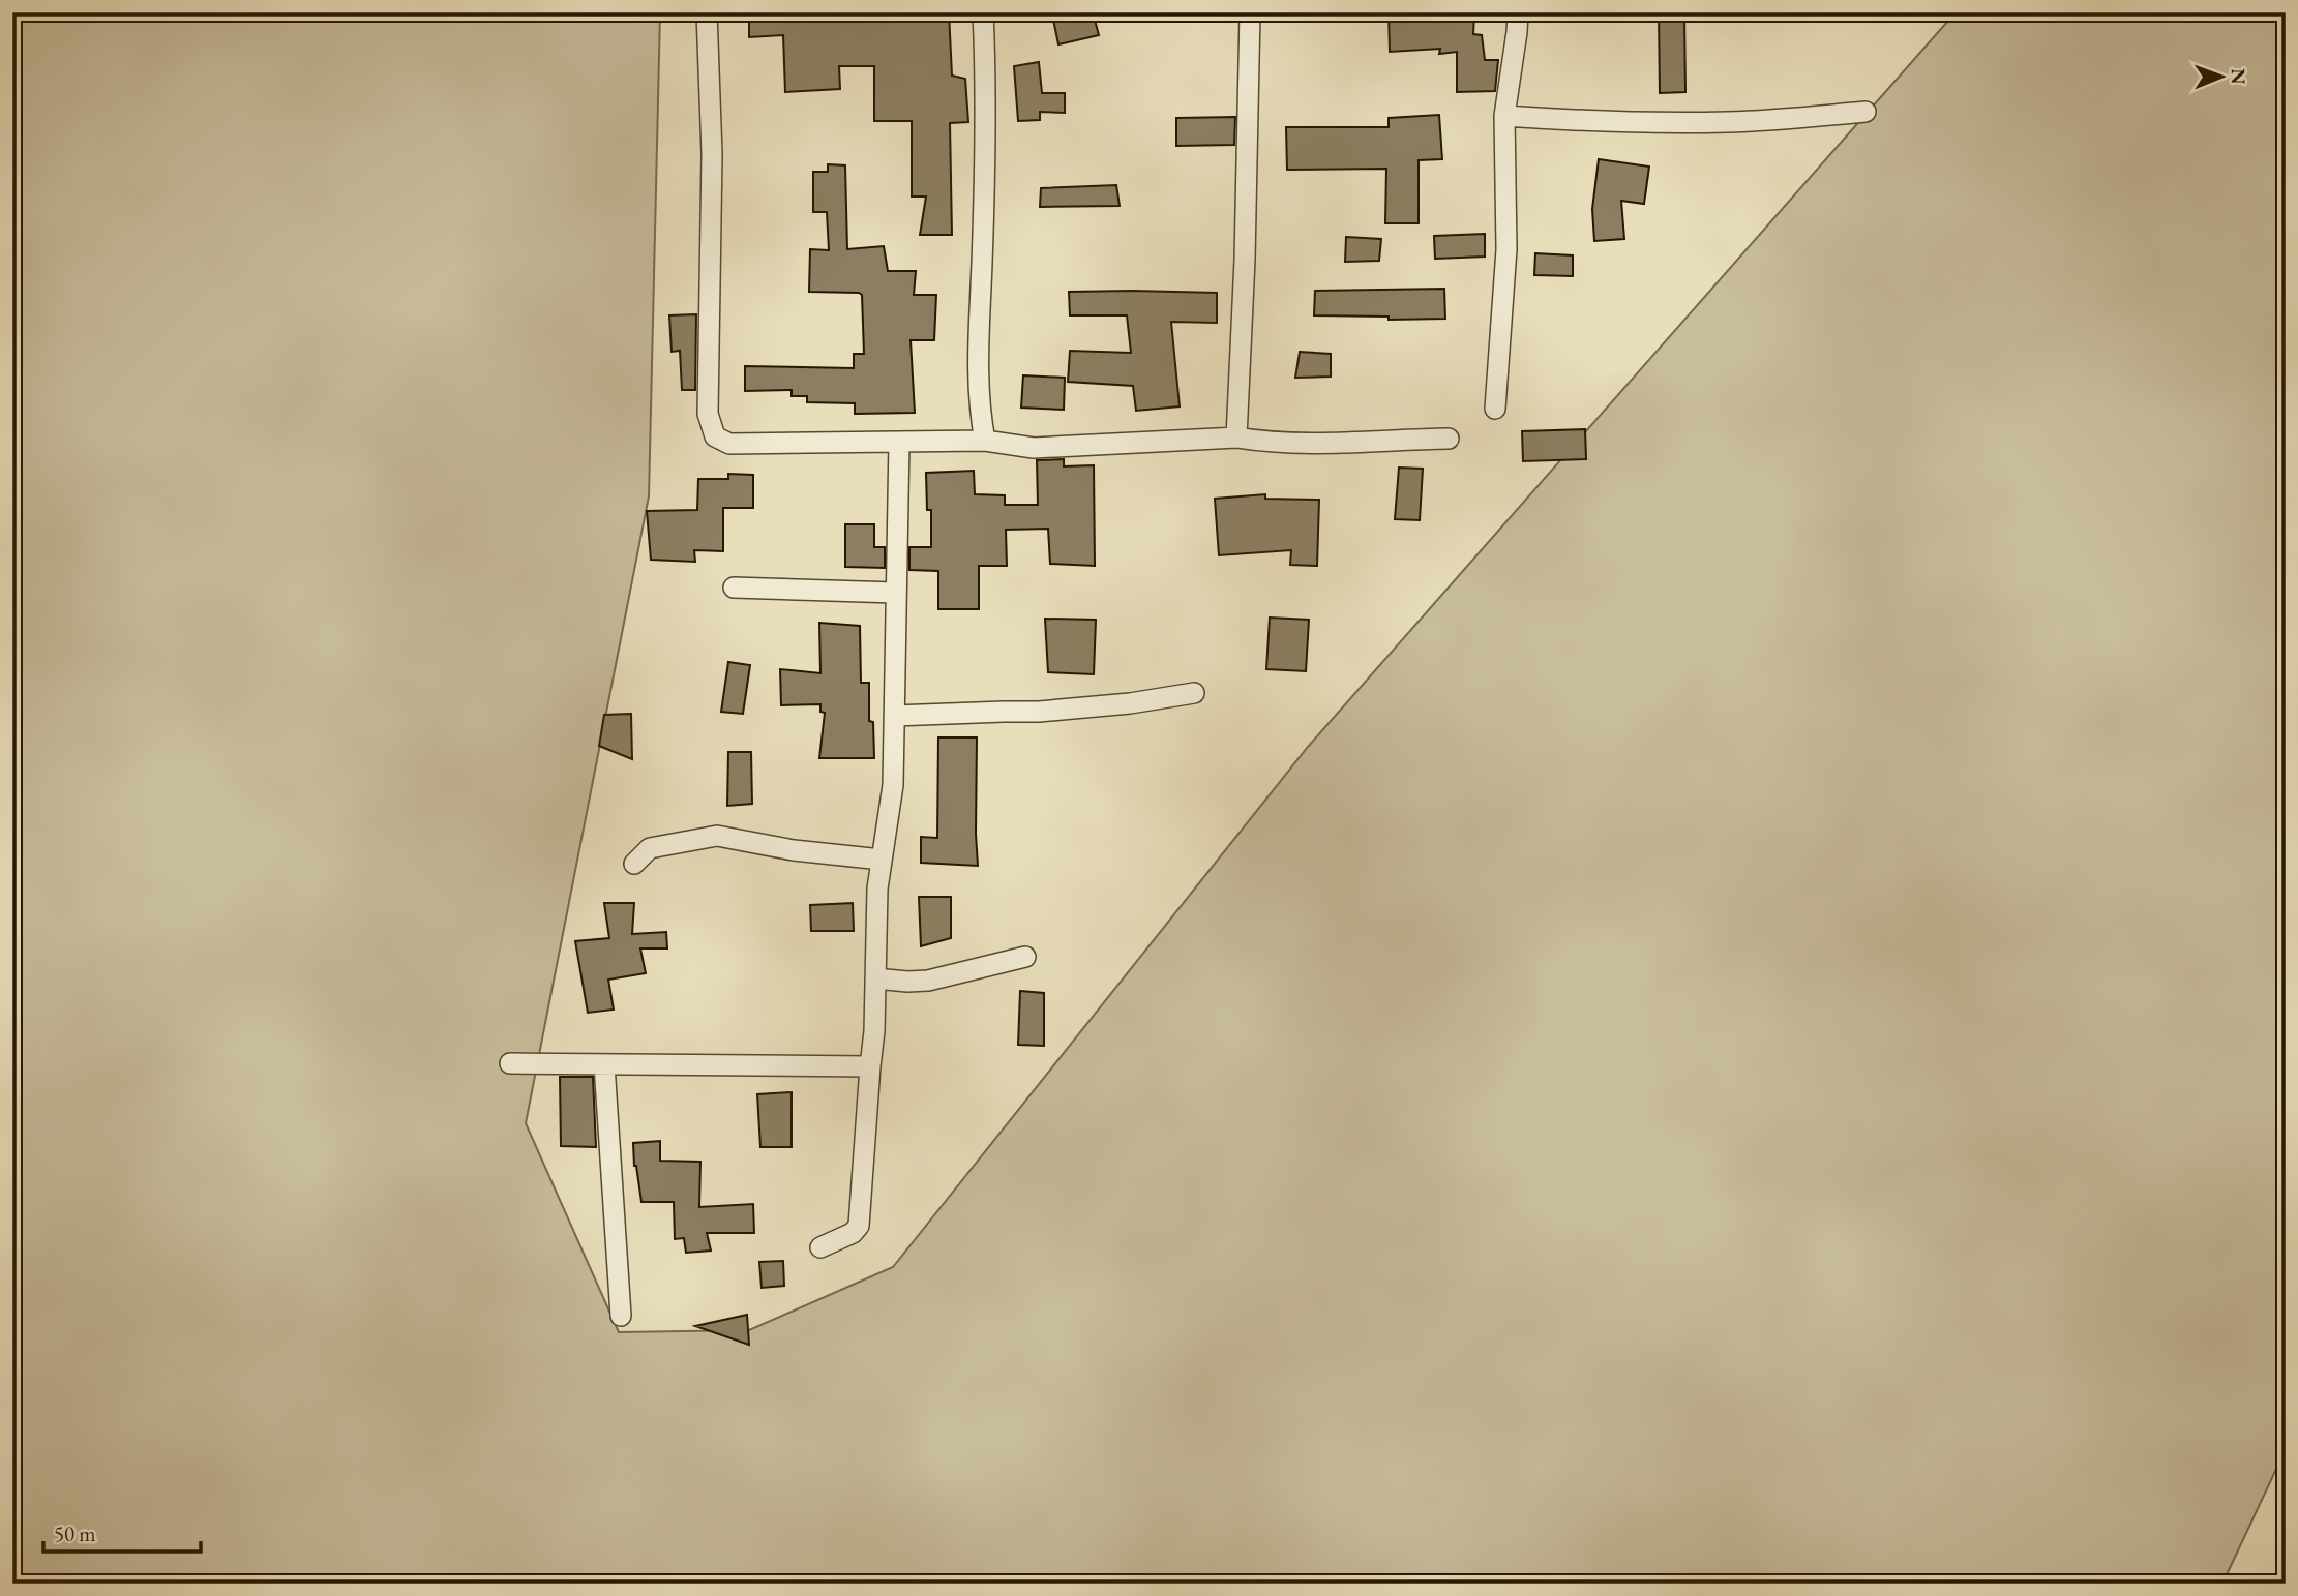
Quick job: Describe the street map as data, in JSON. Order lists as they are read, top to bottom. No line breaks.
{"scale_bar":"50 m","north":"right"}
